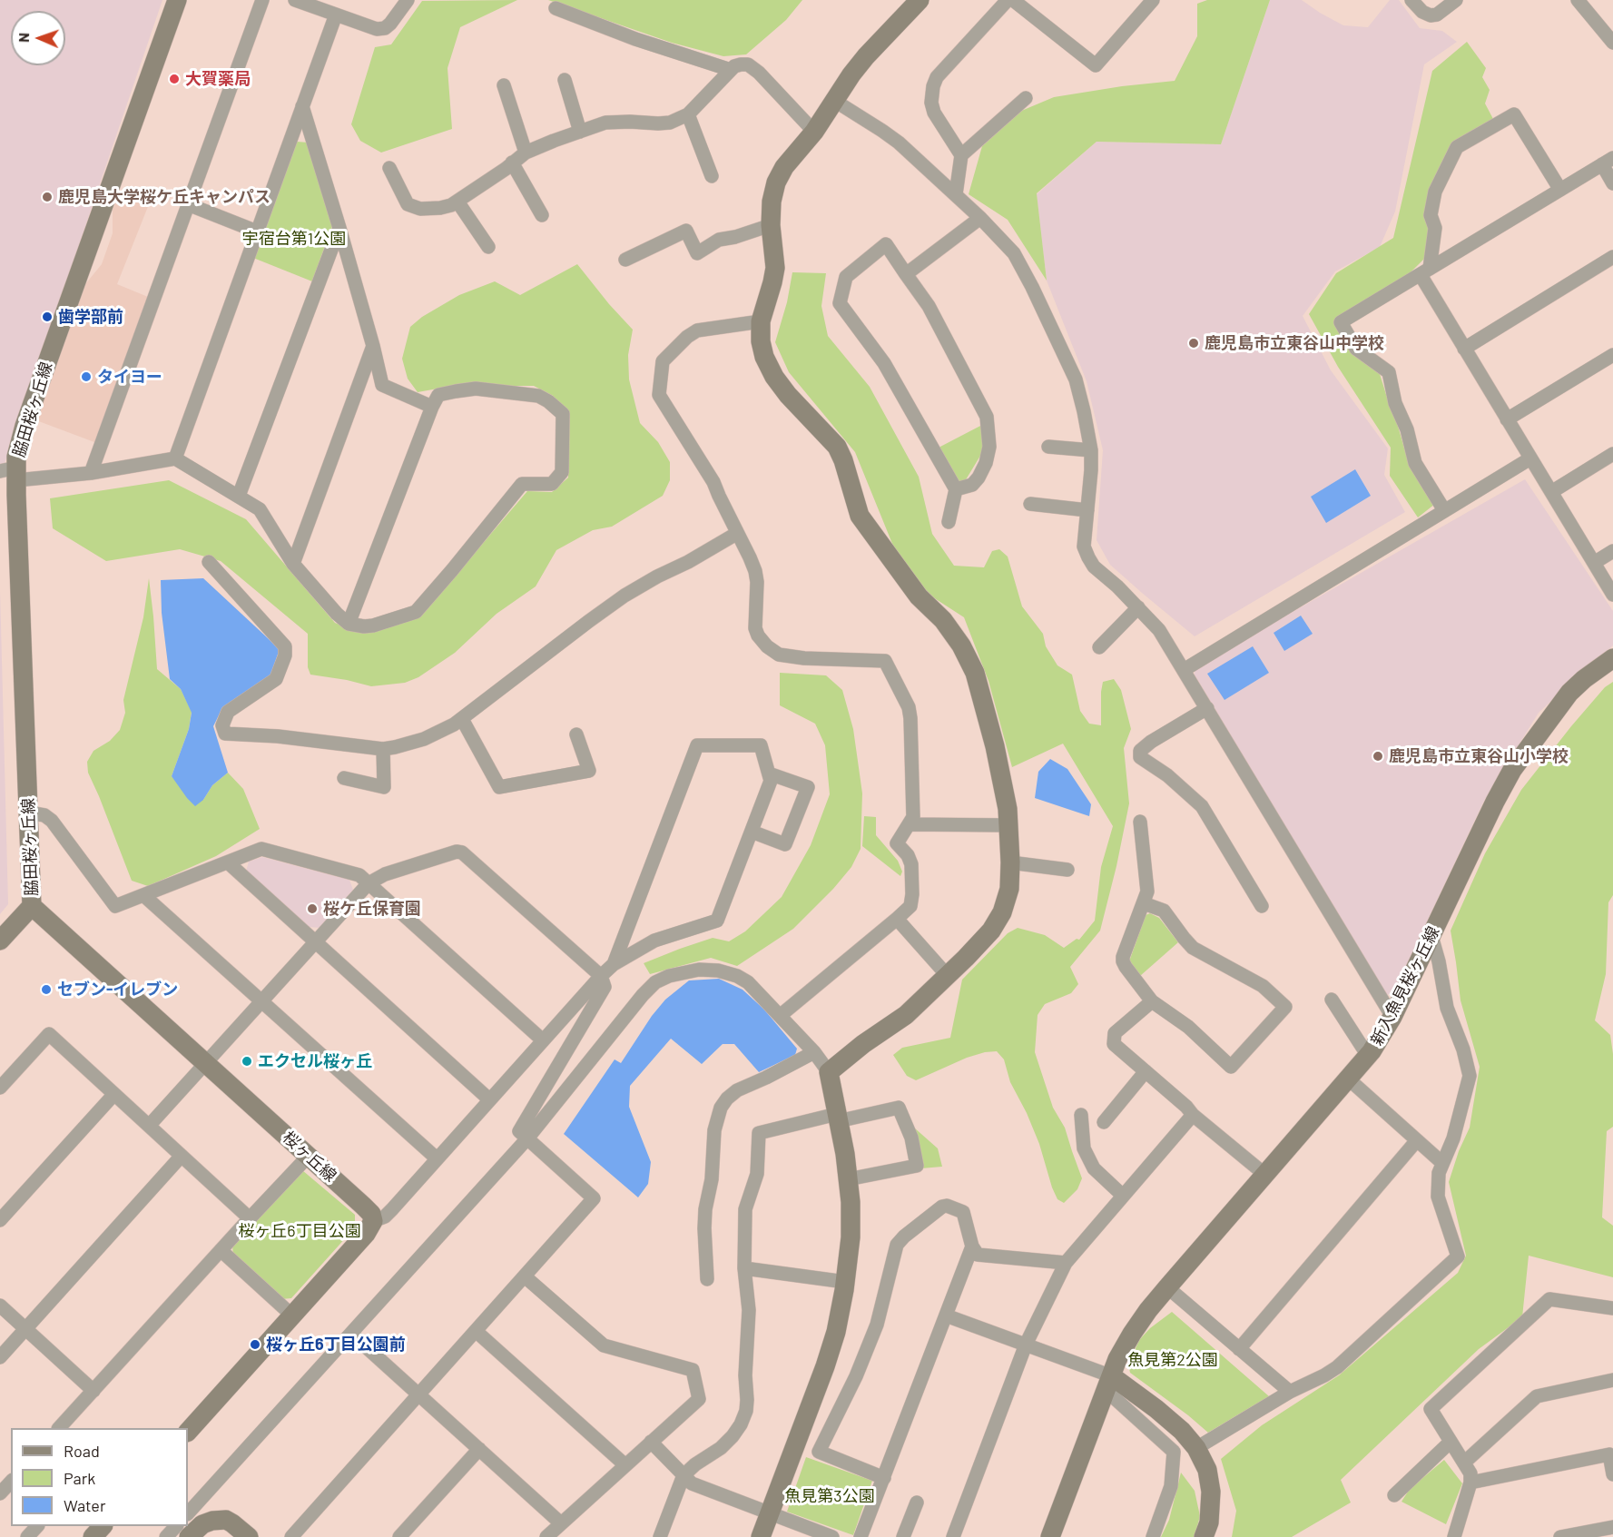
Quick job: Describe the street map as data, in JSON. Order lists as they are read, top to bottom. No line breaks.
{"streets":{"street":["脇田桜ヶ丘線","新入魚見桜ヶ丘線","桜ヶ丘線"]},"crossings":[["脇田桜ヶ丘線","桜ヶ丘線"]],"parks":["宇宿台第1公園","桜ヶ丘6丁目公園","魚見第2公園","魚見第3公園"],"places":["大賀薬局","鹿児島大学桜ケ丘キャンパス","歯学部前","鹿児島市立東谷山中学校","タイヨー","鹿児島市立東谷山小学校","桜ケ丘保育園","セブン-イレブン","エクセル桜ヶ丘","桜ヶ丘6丁目公園前"],"legend":["Road","Park","Water"],"north":"left"}
